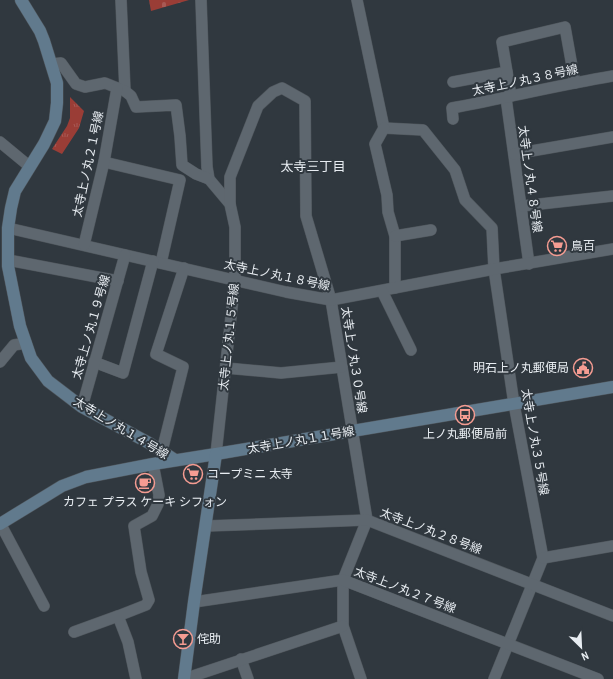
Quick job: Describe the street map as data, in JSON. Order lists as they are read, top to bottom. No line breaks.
{"streets":{"street":["太寺上ノ丸３８号線","太寺上ノ丸２１号線","太寺上ノ丸４８号線","太寺上ノ丸１８号線","太寺上ノ丸１９号線","太寺上ノ丸１５号線","太寺上ノ丸３０号線","太寺上ノ丸１４号線","太寺上ノ丸１１号線","太寺上ノ丸３５号線","太寺上ノ丸２８号線","太寺上ノ丸２７号線"]},"crossings":[["太寺上ノ丸３８号線","太寺上ノ丸４８号線"],["太寺上ノ丸２１号線","太寺上ノ丸１８号線"],["太寺上ノ丸４８号線","太寺上ノ丸１８号線"],["太寺上ノ丸１８号線","太寺上ノ丸１９号線"],["太寺上ノ丸１８号線","太寺上ノ丸１５号線"],["太寺上ノ丸１８号線","太寺上ノ丸３０号線"],["太寺上ノ丸１８号線","太寺上ノ丸１４号線"],["太寺上ノ丸１８号線","太寺上ノ丸３５号線"],["太寺上ノ丸１９号線","太寺上ノ丸１４号線"],["太寺上ノ丸１５号線","太寺上ノ丸３０号線"],["太寺上ノ丸１５号線","太寺上ノ丸１１号線"],["太寺上ノ丸１５号線","太寺上ノ丸２８号線"],["太寺上ノ丸１５号線","太寺上ノ丸２７号線"],["太寺上ノ丸３０号線","太寺上ノ丸１１号線"],["太寺上ノ丸３０号線","太寺上ノ丸２８号線"],["太寺上ノ丸１４号線","太寺上ノ丸１１号線"],["太寺上ノ丸１１号線","太寺上ノ丸３５号線"]],"districts":["太寺三丁目"],"places":{"supermarket":["鳥百","コープミニ 太寺"],"public building":["明石上ノ丸郵便局"],"bus stop":["上ノ丸郵便局前"],"cafe":["カフェ プラス ケーキ シフォン"],"bar":["侘助"]},"north":"bottom right"}
